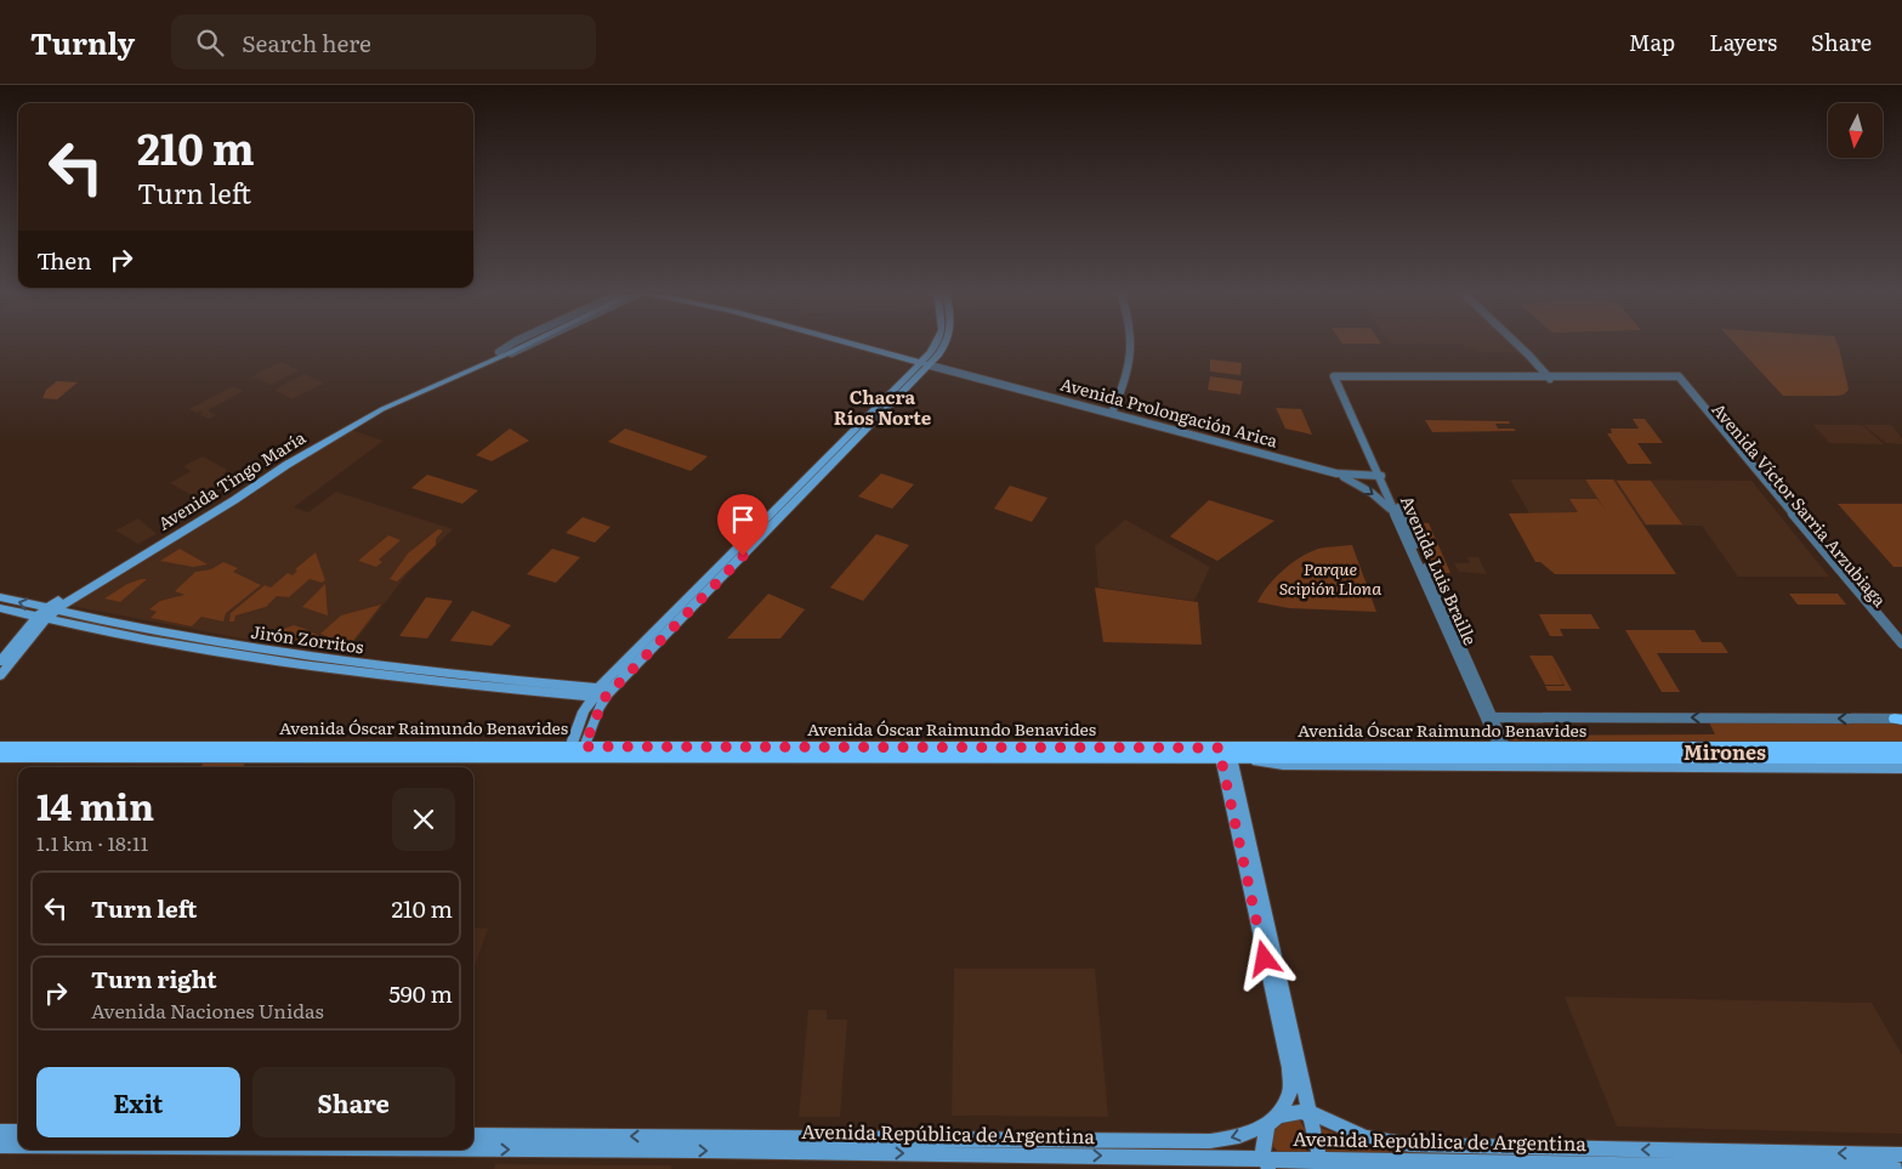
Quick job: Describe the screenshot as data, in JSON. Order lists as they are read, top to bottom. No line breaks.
{"streets":{"main road":["Avenida Prolongación Arica","Avenida Tingo María","Jirón Zorritos","Avenida Óscar Raimundo Benavides","Avenida República de Argentina"],"street":["Avenida Víctor Sarria Arzubiaga","Avenida Luis Braille"]},"crossings":[["Avenida Prolongación Arica","Avenida Luis Braille"],["Avenida Tingo María","Jirón Zorritos"],["Avenida Luis Braille","Avenida Óscar Raimundo Benavides"]],"districts":["Chacra Ríos Norte","Mirones"],"parks":["Parque Scipión Llona"],"north":"bottom","page":{"header":"Turnly","search":"Search here","nav":["Map","Layers","Share"],"turn":["210 m","Turn left"],"then":"Then","heading":["14 min","1.1 km · 18:11"],"list":[{"name":"Turn left","value":"210 m"},{"name":"Turn right","note":"Avenida Naciones Unidas","value":"590 m"}],"buttons":["Exit","Share"]}}
